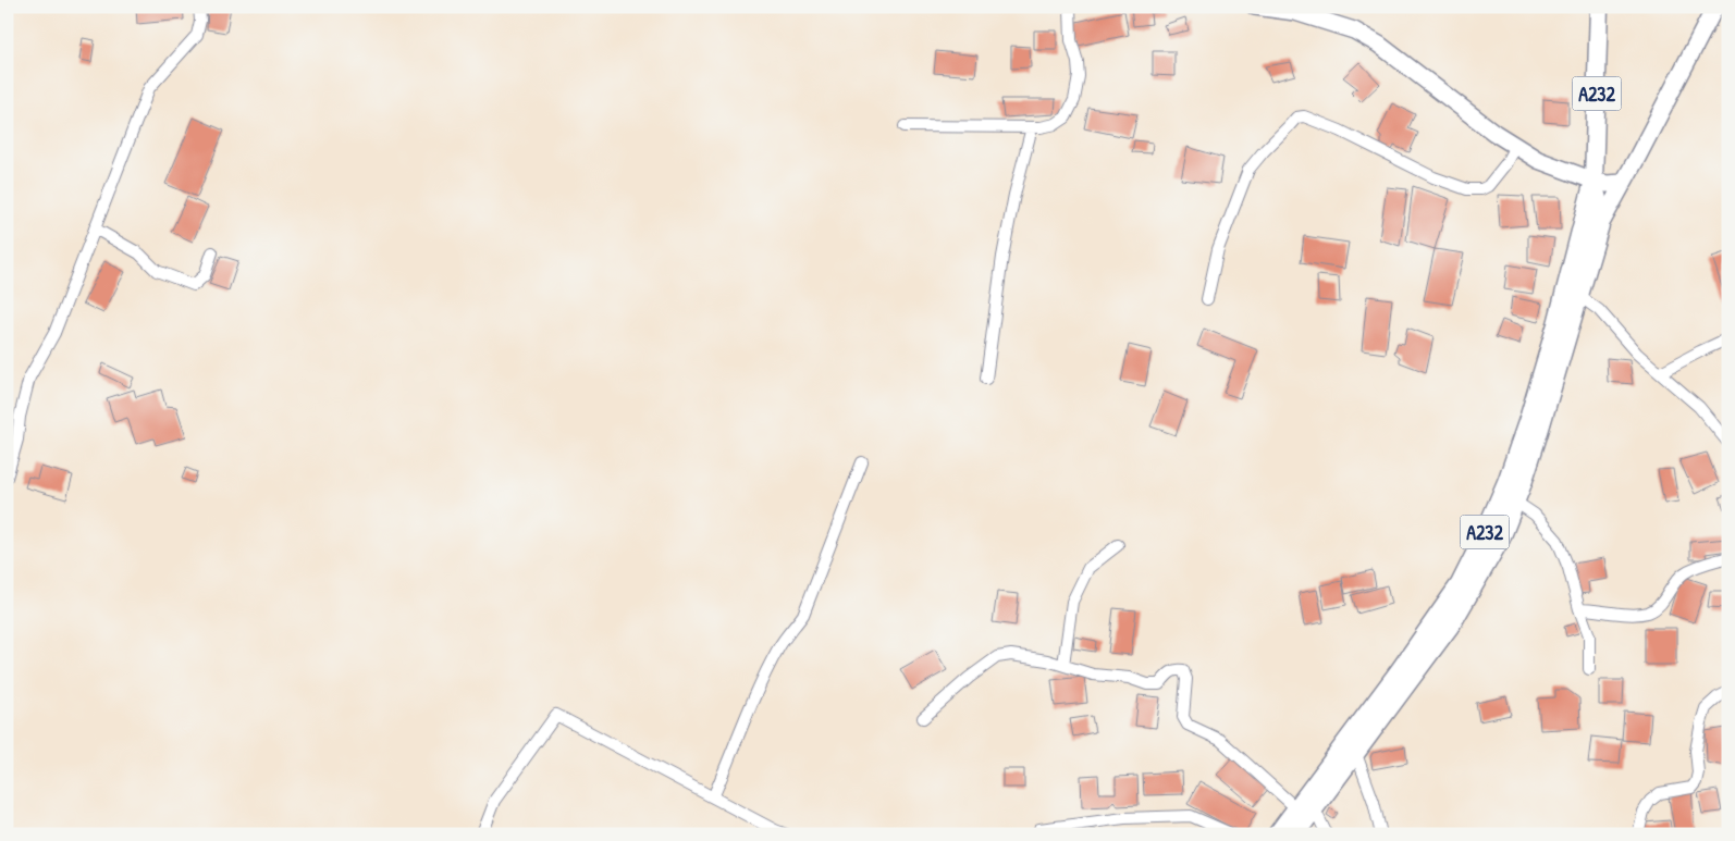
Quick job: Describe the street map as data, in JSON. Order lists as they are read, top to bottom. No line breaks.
{"streets":{"main road":["A232"]}}
